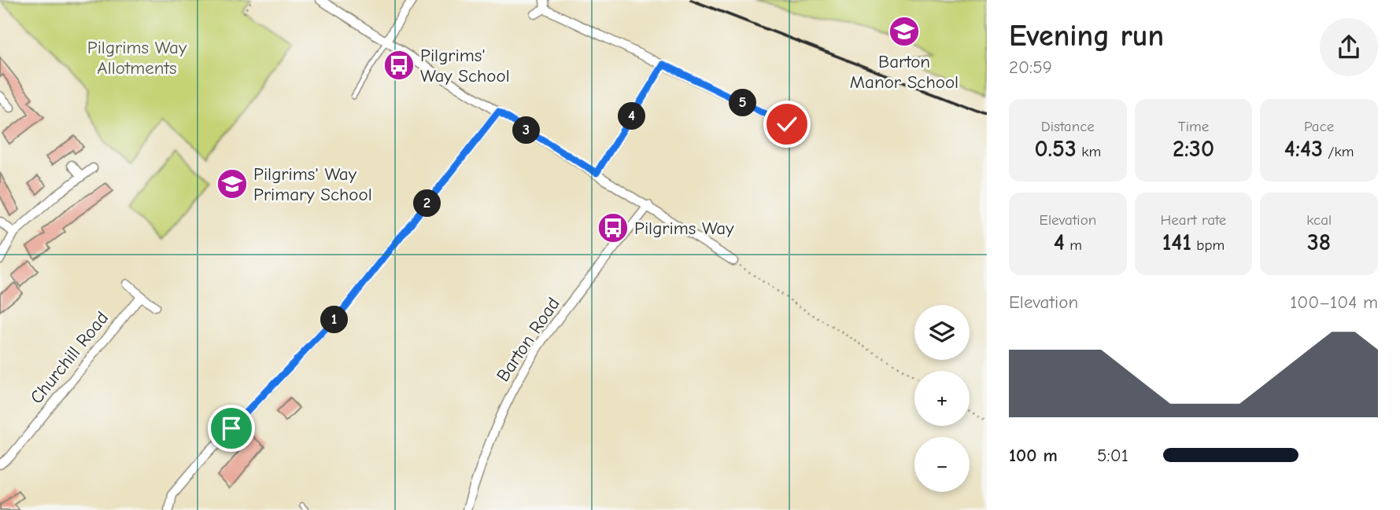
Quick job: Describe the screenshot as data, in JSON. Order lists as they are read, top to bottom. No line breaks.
{"streets":{"street":["Barton Road","Churchill Road"]},"parks":["Pilgrims Way Allotments"],"places":{"school or university":["Barton Manor School","Pilgrims' Way Primary School"],"bus stop":["Pilgrims' Way School","Pilgrims Way"]},"page":{"heading":["Evening run","20:59"],"pins":["5","4","3","2","1"],"stats":[["Distance","0.53 km"],["Time","2:30"],["Pace","4:43 /km"],["Elevation","4 m"],["Heart rate","141 bpm"],["kcal","38"]],"chart":["Elevation","100–104 m"],"map_buttons":["+","−"],"list":[{"name":"100 m","note":"5:01"}]}}
